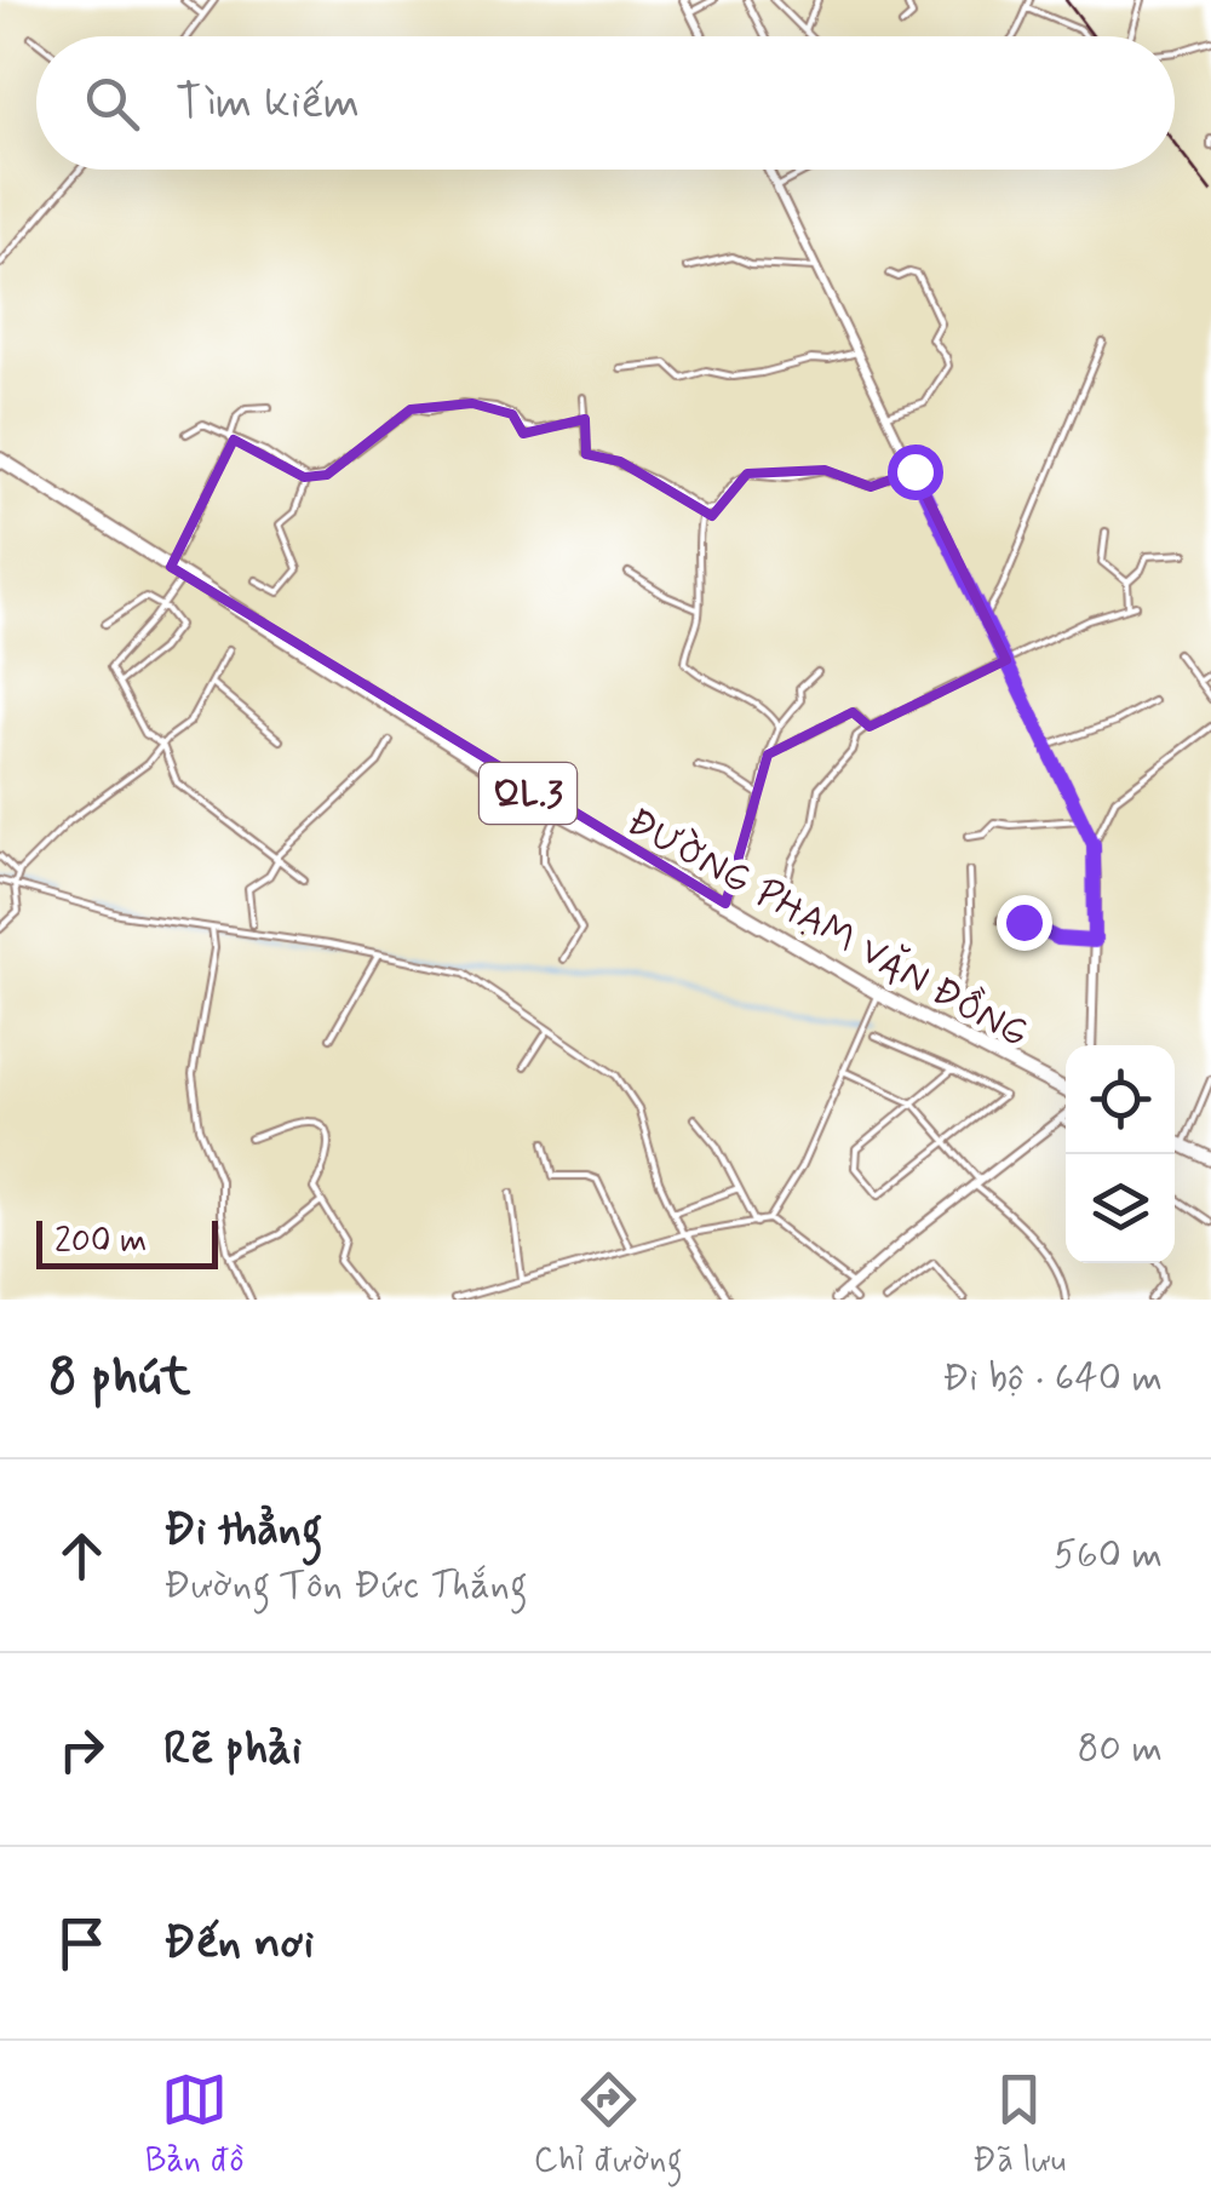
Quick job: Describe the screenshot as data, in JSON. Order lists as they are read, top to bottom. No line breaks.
{"streets":{"highway":["QL.3","ĐƯỜNG PHẠM VĂN ĐỒNG"]},"scale_bar":"200 m","page":{"search":"Tìm kiếm","scale":"200 m","heading":["8 phút","Đi bộ · 640 m"],"list":[["Đi thẳng","Đường Tôn Đức Thắng","560 m"],["Rẽ phải","80 m"],"Đến nơi"],"nav":["Bản đồ","Chỉ đường","Đã lưu"]}}
